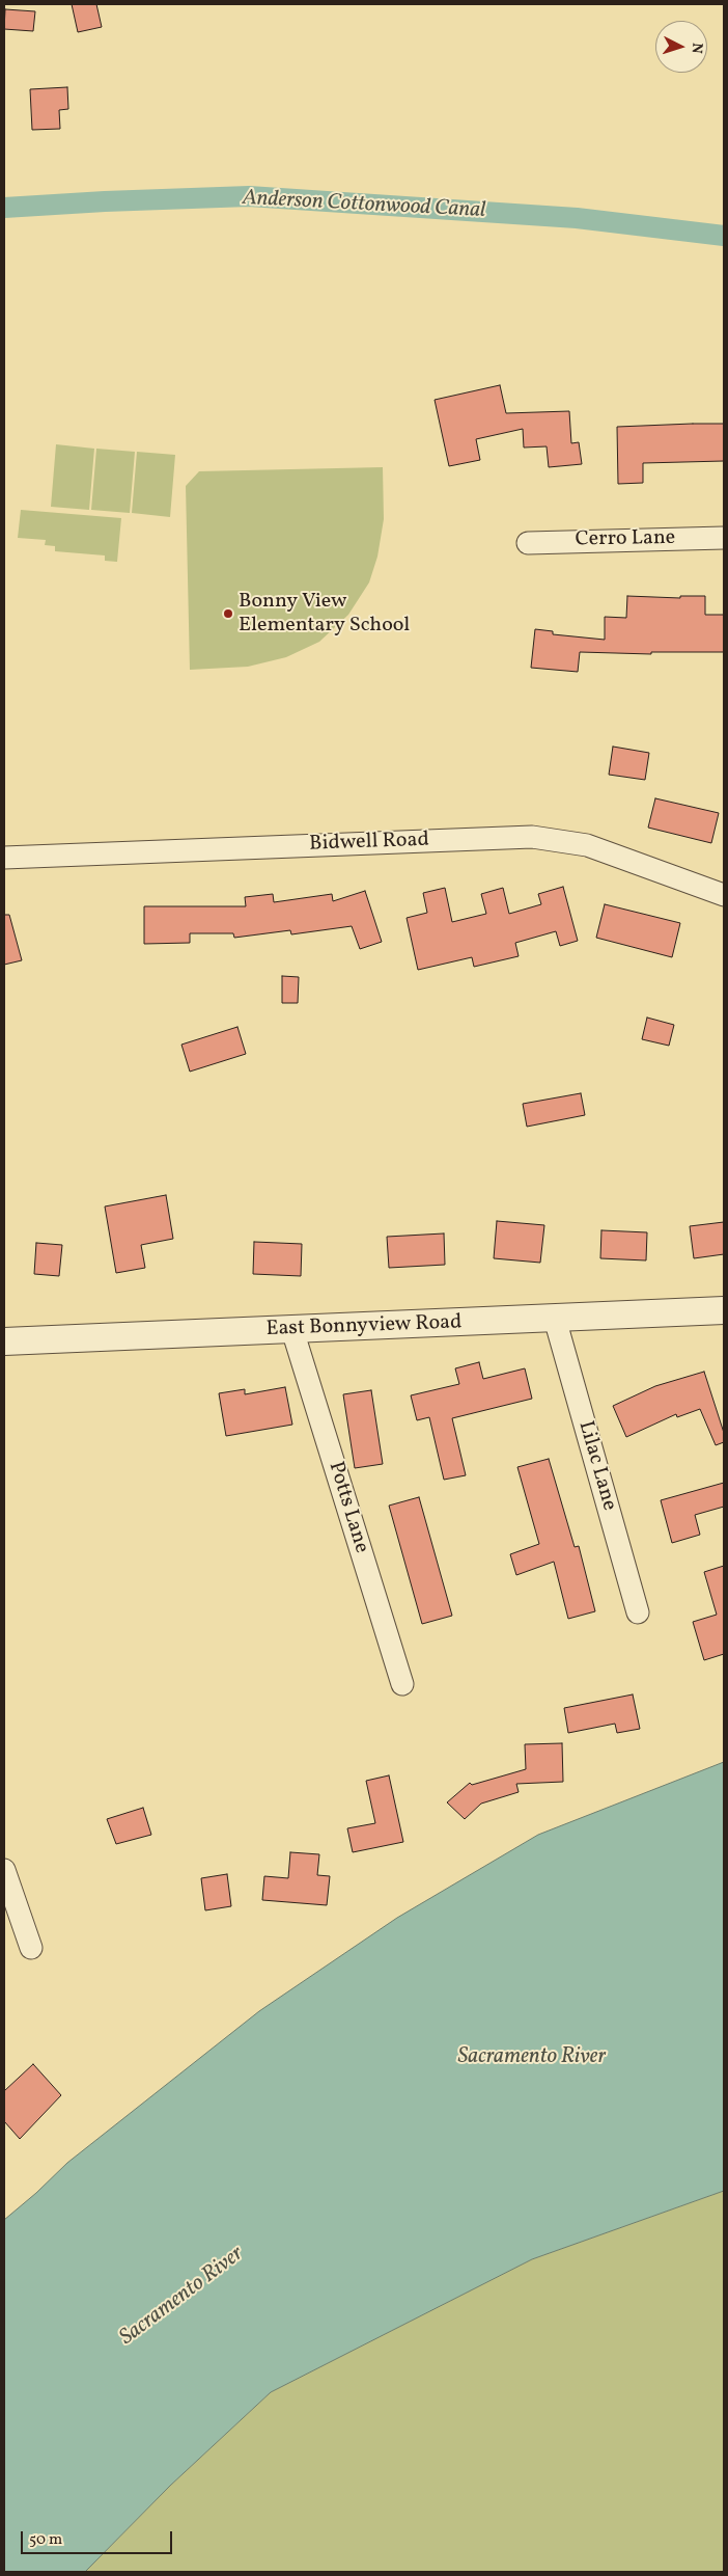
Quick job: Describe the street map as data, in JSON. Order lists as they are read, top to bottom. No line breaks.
{"streets":{"street":["Cerro Lane","Bidwell Road","East Bonnyview Road","Lilac Lane","Potts Lane"]},"crossings":[["East Bonnyview Road","Lilac Lane"],["East Bonnyview Road","Potts Lane"]],"water":["Anderson Cottonwood Canal","Sacramento River"],"places":["Bonny View Elementary School"],"scale_bar":"50 m","north":"right"}
